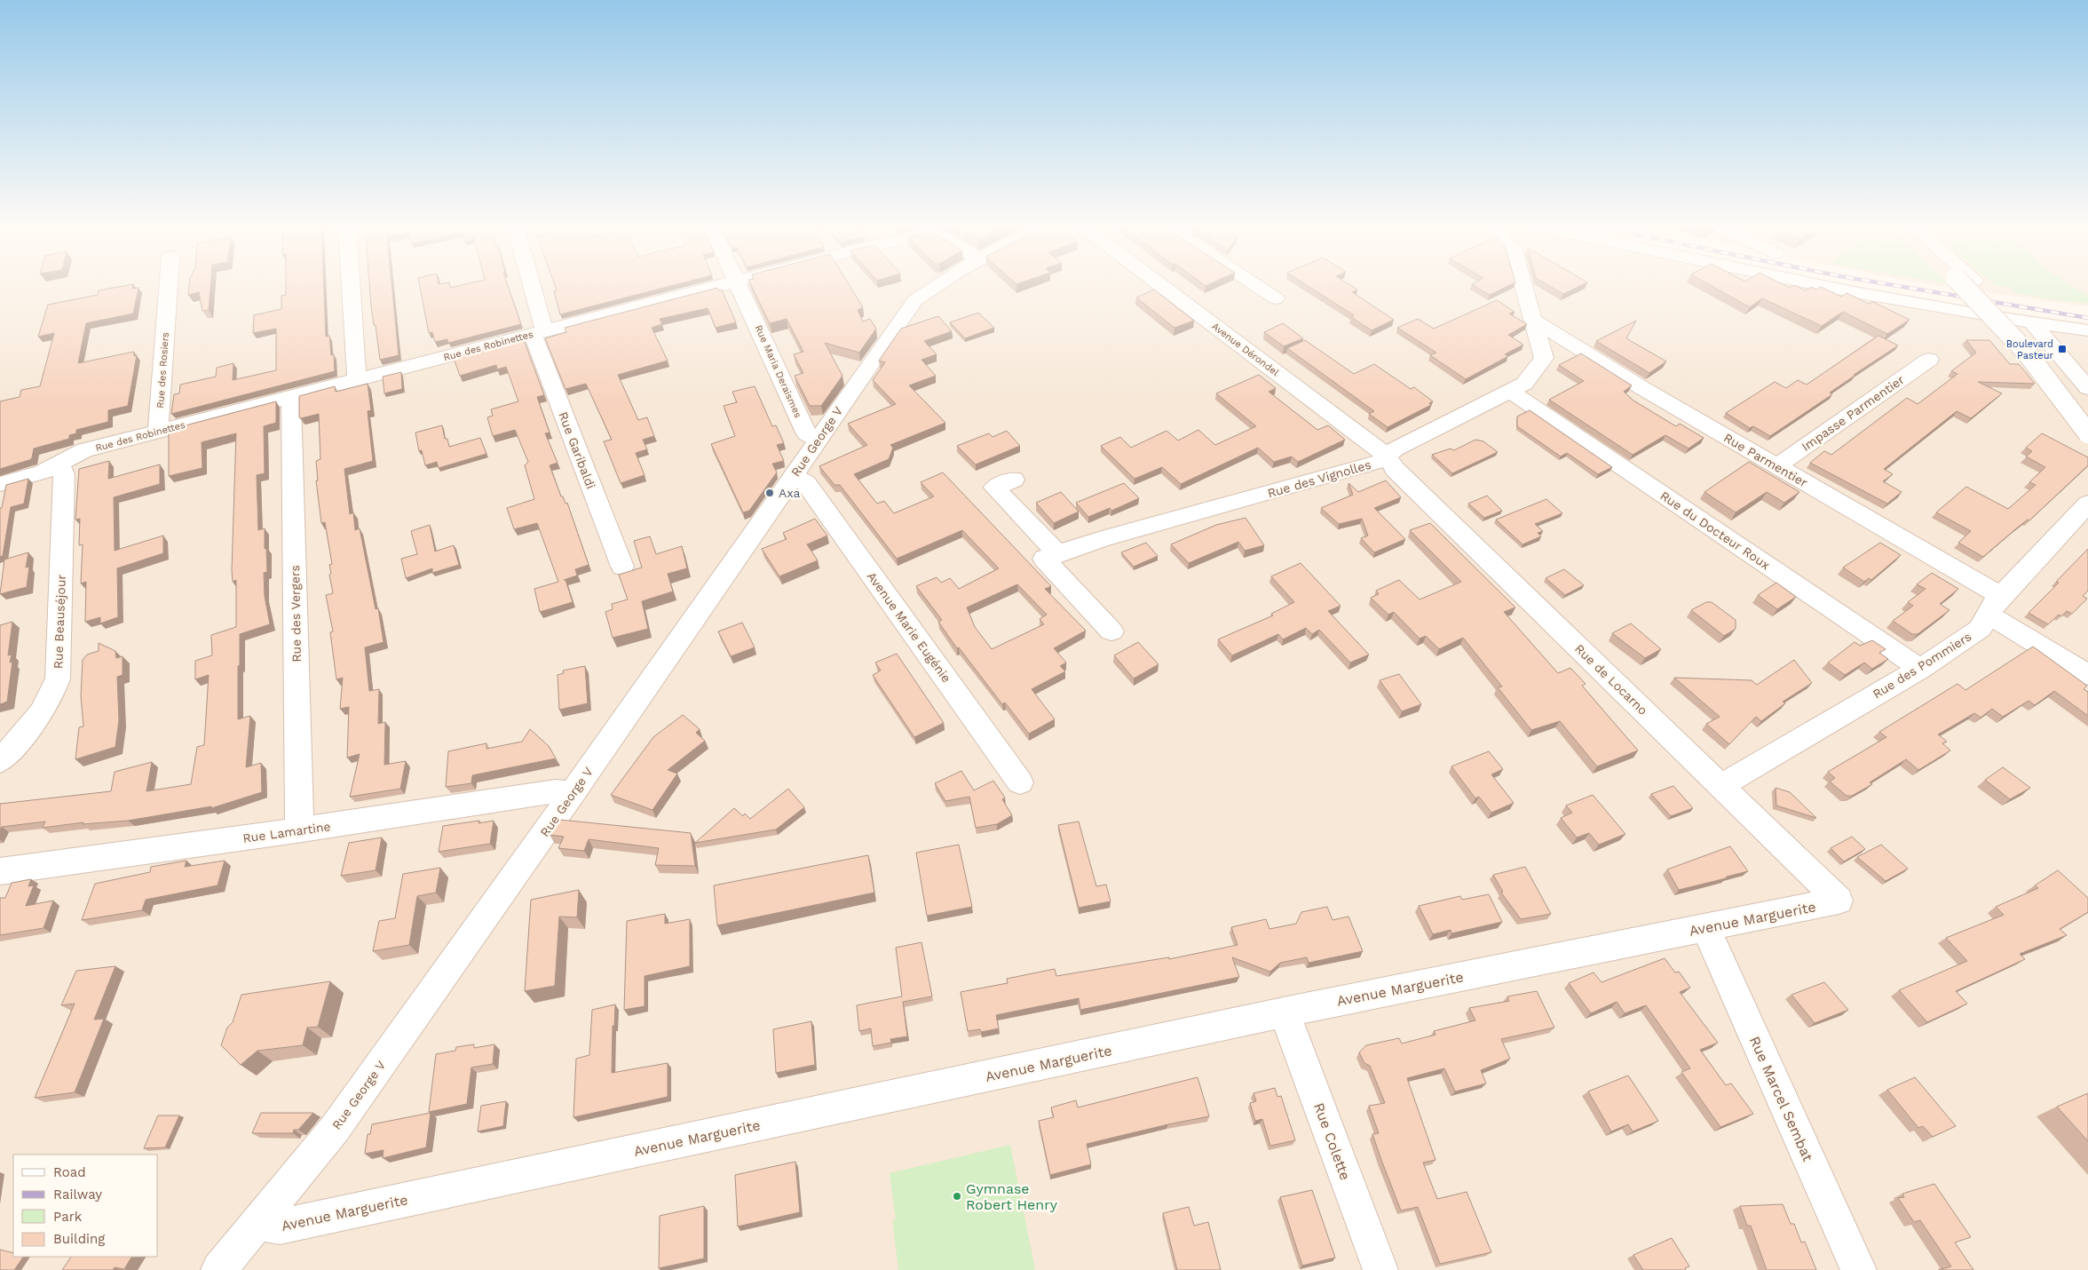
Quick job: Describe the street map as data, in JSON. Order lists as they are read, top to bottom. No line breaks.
{"streets":{"street":["Rue des Robinettes","Avenue Dérondel","Rue des Rosiers","Rue Maria Deraismes","Impasse Parmentier","Rue George V","Rue Garibaldi","Rue Parmentier","Rue des Vignolles","Rue du Docteur Roux","Rue des Vergers","Rue Beauséjour","Avenue Marie Eugénie","Rue des Pommiers","Rue de Locarno","Rue Lamartine","Avenue Marguerite","Rue Marcel Sembat","Rue Colette"]},"crossings":[["Rue des Robinettes","Rue des Rosiers"],["Rue des Robinettes","Rue Garibaldi"],["Rue des Robinettes","Rue des Vergers"],["Rue des Robinettes","Rue Beauséjour"],["Avenue Dérondel","Rue des Vignolles"],["Avenue Dérondel","Rue de Locarno"],["Rue Maria Deraismes","Rue George V"],["Impasse Parmentier","Rue Parmentier"],["Rue George V","Avenue Marie Eugénie"],["Rue George V","Rue Lamartine"],["Rue George V","Avenue Marguerite"],["Rue Parmentier","Rue des Vignolles"],["Rue Parmentier","Rue des Pommiers"],["Rue des Vignolles","Rue du Docteur Roux"],["Rue des Vignolles","Rue de Locarno"],["Rue du Docteur Roux","Rue des Pommiers"],["Rue des Vergers","Rue Lamartine"],["Rue des Pommiers","Rue de Locarno"],["Rue de Locarno","Avenue Marguerite"],["Avenue Marguerite","Rue Marcel Sembat"],["Avenue Marguerite","Rue Colette"]],"places":{"transit":["Boulevard Pasteur"],"other":["Axa","Gymnase Robert Henry"]},"legend":["Road","Railway","Park","Building"]}
